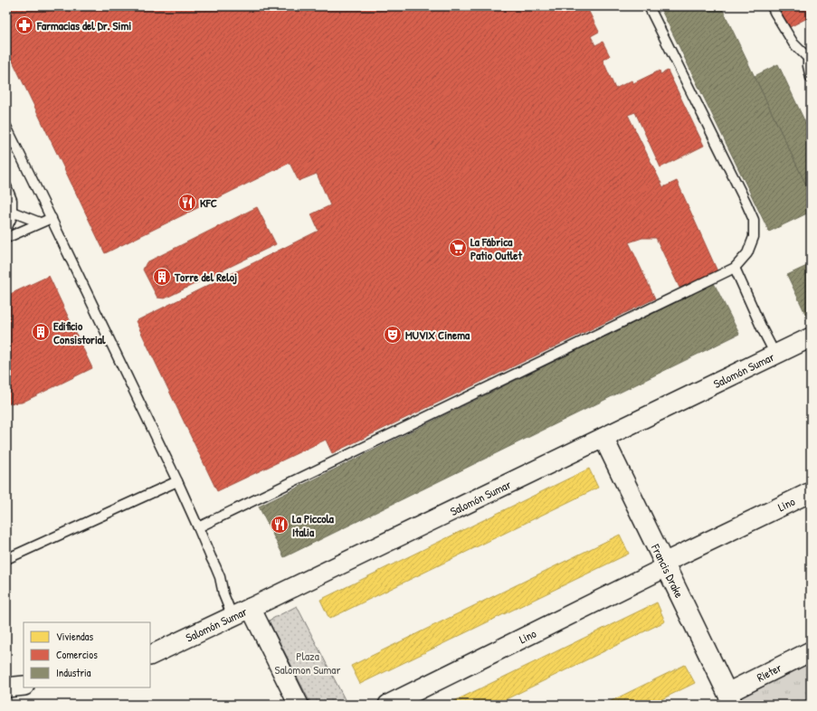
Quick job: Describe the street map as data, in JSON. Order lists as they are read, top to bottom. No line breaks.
{"streets":{"street":["Salomón Sumar","Lino","Francis Drake","Rieter"]},"crossings":[["Salomón Sumar","Francis Drake"],["Lino","Francis Drake"],["Francis Drake","Rieter"]],"parks":["Plaza Salomon Sumar"],"places":{"pharmacy":["Farmacias del Dr. Simi"],"restaurant":["KFC","La Piccola Italia"],"supermarket":["La Fábrica Patio Outlet"],"building":["Torre del Reloj","Edificio Consistorial"],"theatre":["MUVIX Cinema"]},"legend":["Viviendas","Comercios","Industria"]}
